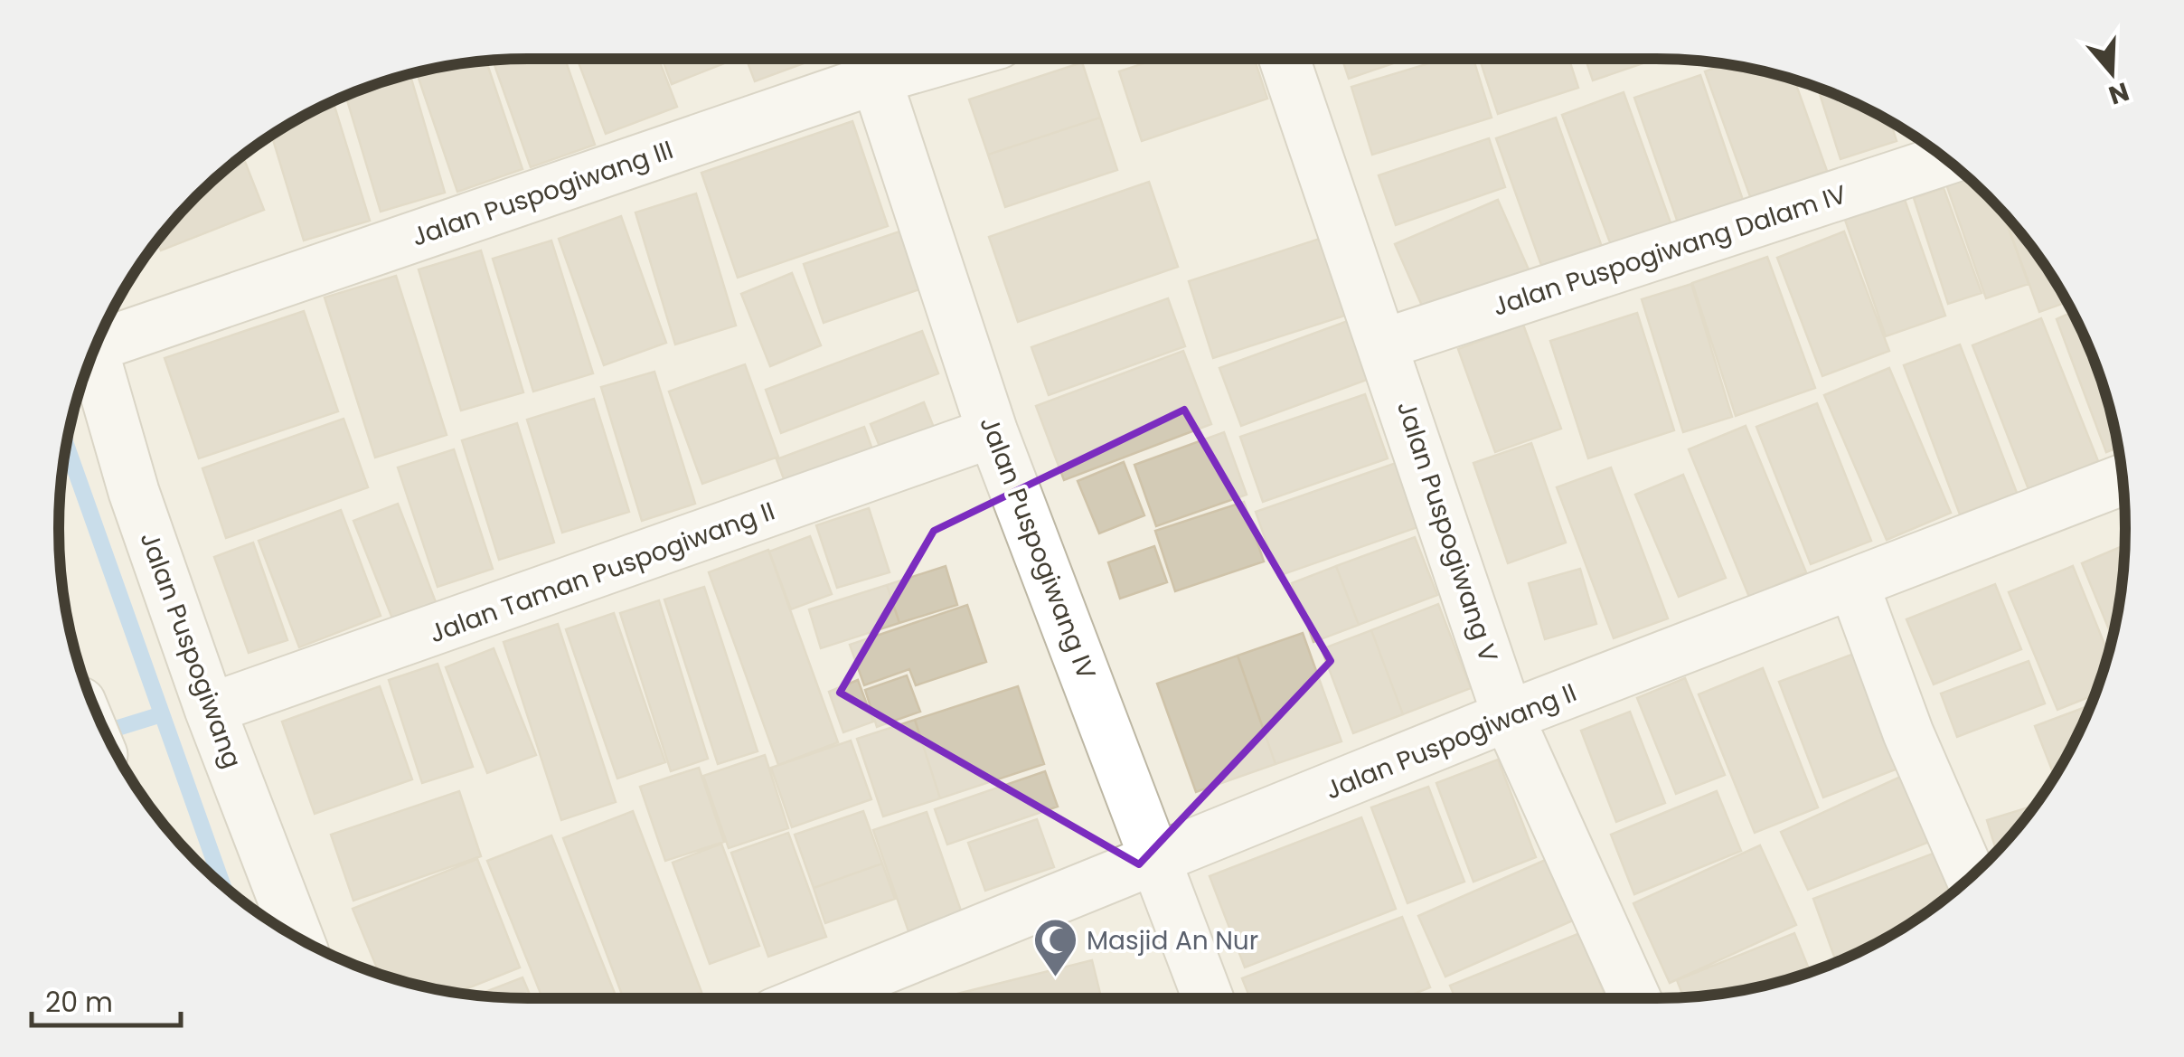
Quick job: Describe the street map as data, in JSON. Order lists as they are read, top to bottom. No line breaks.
{"streets":{"street":["Jalan Puspogiwang III","Jalan Puspogiwang Dalam IV","Jalan Puspogiwang V","Jalan Puspogiwang IV","Jalan Taman Puspogiwang II","Jalan Puspogiwang","Jalan Puspogiwang II"]},"crossings":[["Jalan Puspogiwang III","Jalan Puspogiwang IV"],["Jalan Puspogiwang Dalam IV","Jalan Puspogiwang V"],["Jalan Puspogiwang V","Jalan Puspogiwang II"],["Jalan Puspogiwang IV","Jalan Taman Puspogiwang II"],["Jalan Puspogiwang IV","Jalan Puspogiwang II"],["Jalan Taman Puspogiwang II","Jalan Puspogiwang"]],"places":{"mosque":["Masjid An Nur"]},"scale_bar":"20 m","north":"bottom"}
